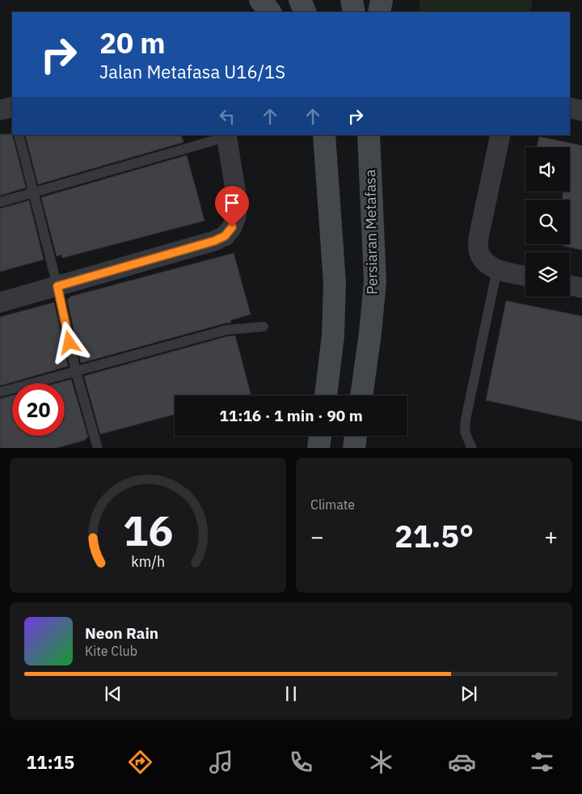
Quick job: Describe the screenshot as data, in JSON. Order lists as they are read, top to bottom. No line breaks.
{"streets":{"main road":["Persiaran Metafasa"]},"page":{"turn":["20 m","Jalan Metafasa U16/1S"],"limit":"20","trip":"11:16 · 1 min · 90 m","tile":"Climate","heat":["−","21.5°","+"],"song":["Neon Rain","Kite Club"],"tabs":"11:15","gauge":["16","km/h"]}}
